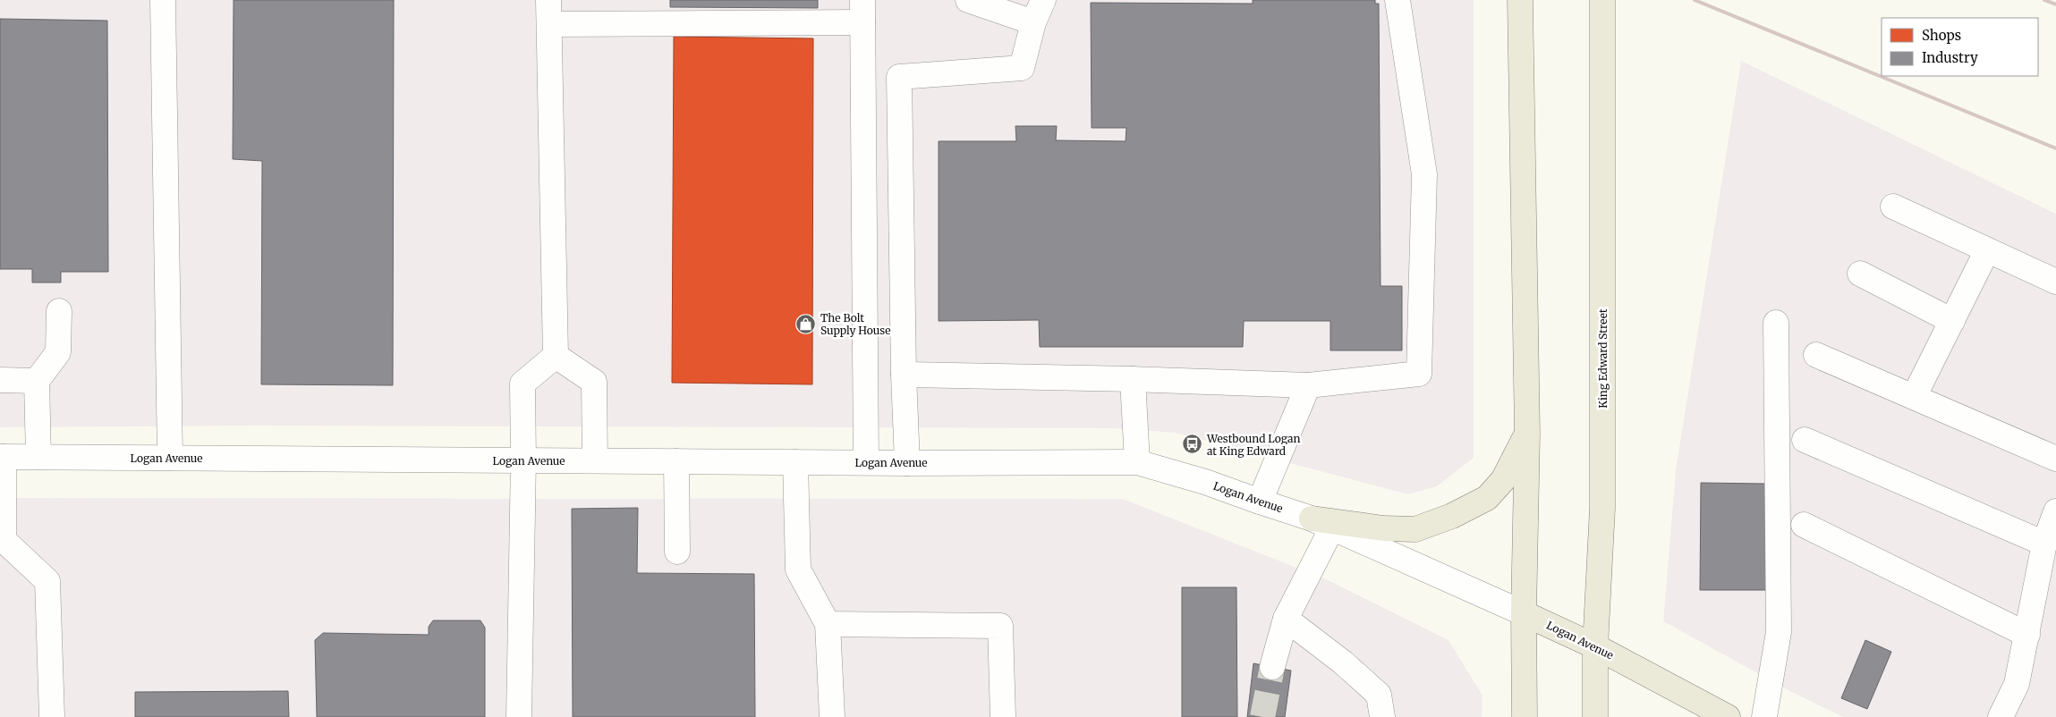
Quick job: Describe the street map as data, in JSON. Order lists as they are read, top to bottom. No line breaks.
{"streets":{"main road":["King Edward Street","Logan Avenue"]},"crossings":[["King Edward Street","Logan Avenue"]],"places":{"shop":["The Bolt Supply House"],"bus stop":["Westbound Logan at King Edward"]},"legend":["Shops","Industry"]}
